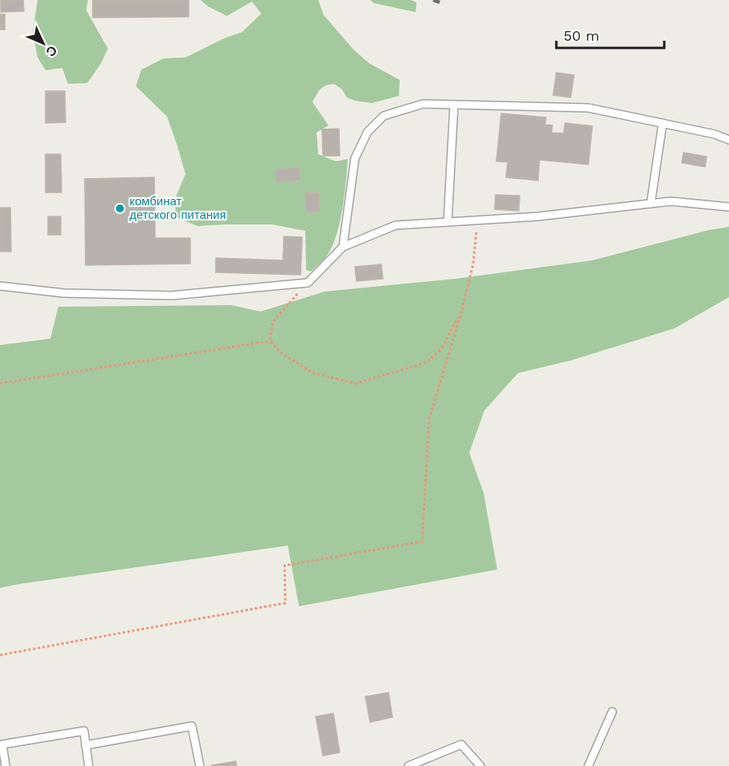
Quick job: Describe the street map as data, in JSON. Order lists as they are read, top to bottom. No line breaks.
{"places":["комбинат детского питания"],"scale_bar":"50 m","north":"bottom right"}
